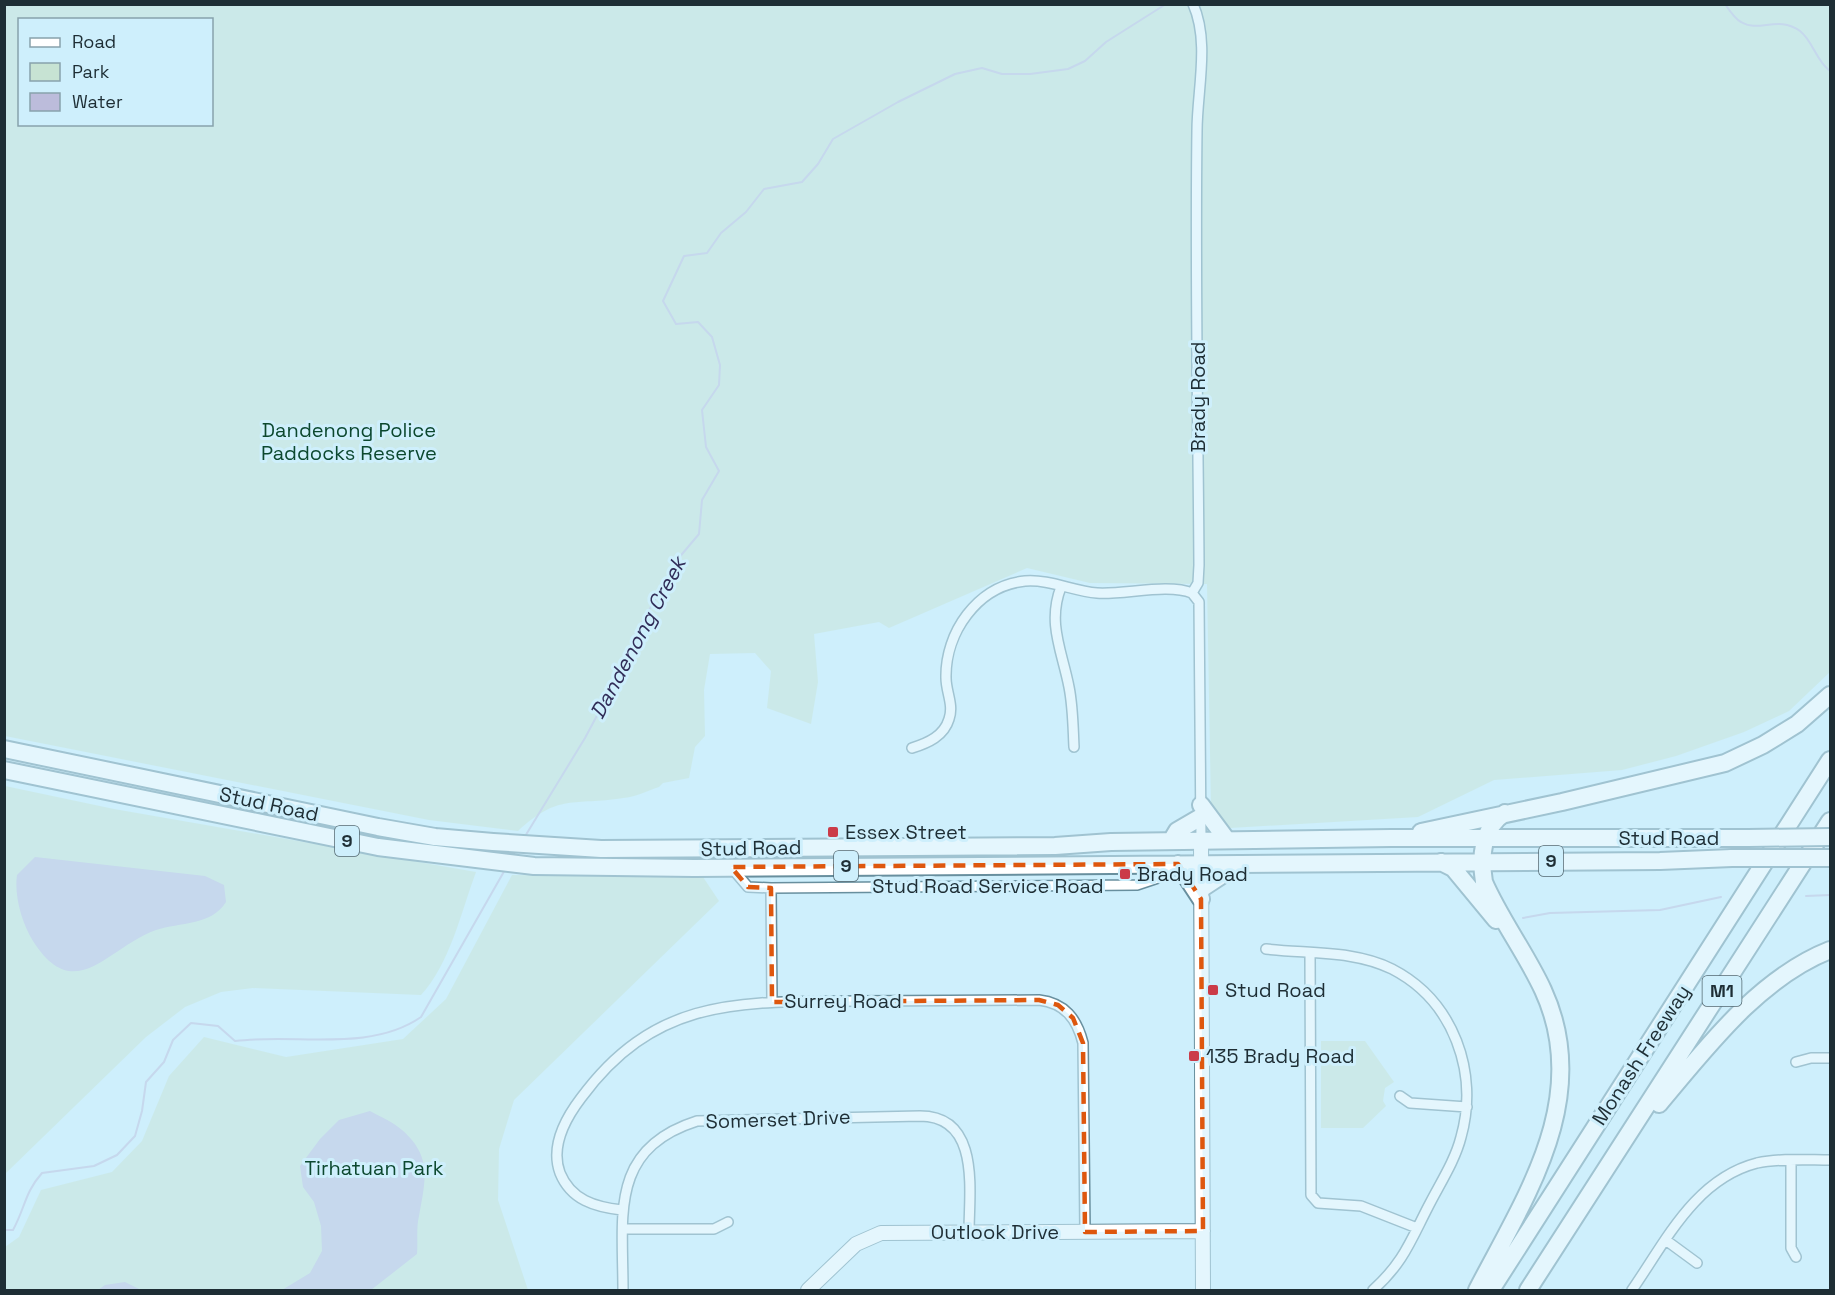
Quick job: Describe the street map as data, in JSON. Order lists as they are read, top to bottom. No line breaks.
{"streets":{"highway":["Stud Road","9","M1","Monash Freeway"],"main road":["Brady Road","Outlook Drive"],"street":["Stud Road Service Road","Surrey Road","Somerset Drive"]},"crossings":[["Brady Road","Stud Road"],["Brady Road","Outlook Drive"],["Stud Road","Stud Road Service Road"],["Surrey Road","Somerset Drive"],["Surrey Road","Outlook Drive"],["Somerset Drive","Outlook Drive"]],"water":["Dandenong Creek"],"parks":["Dandenong Police Paddocks Reserve","Tirhatuan Park"],"places":{"transit":["Essex Street","Brady Road","Stud Road","135 Brady Road"]},"legend":["Road","Park","Water"]}
